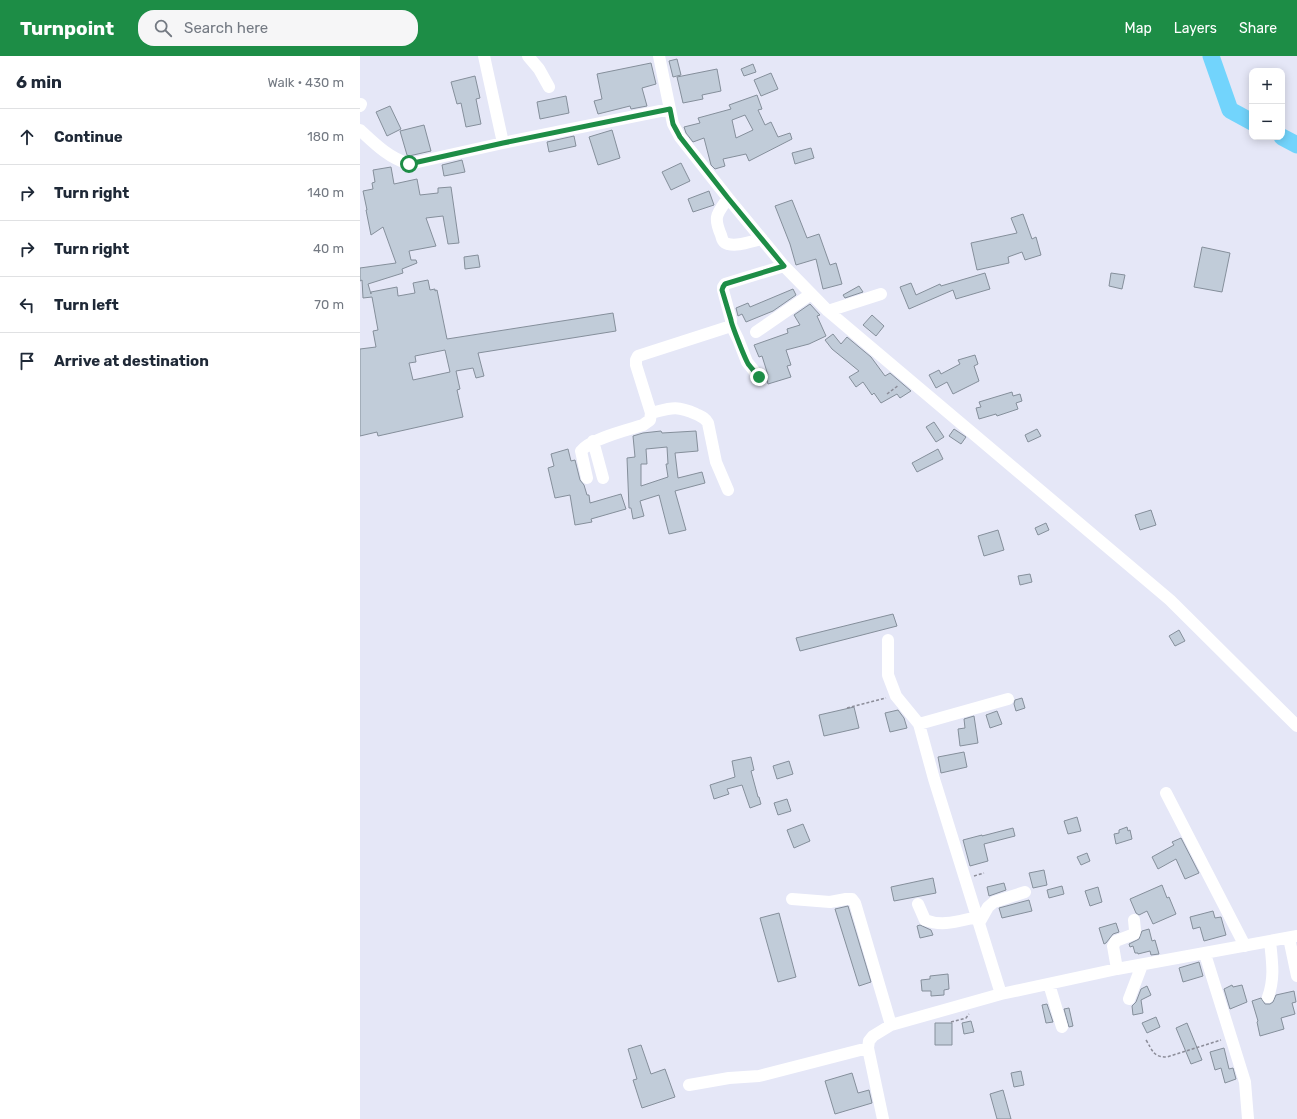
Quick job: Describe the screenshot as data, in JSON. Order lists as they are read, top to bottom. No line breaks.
{"page":{"header":"Turnpoint","search":"Search here","nav":["Map","Layers","Share"],"heading":["6 min","Walk · 430 m"],"map_buttons":["+","−"],"list":[["Continue","180 m"],["Turn right","140 m"],["Turn right","40 m"],["Turn left","70 m"],"Arrive at destination"]}}
